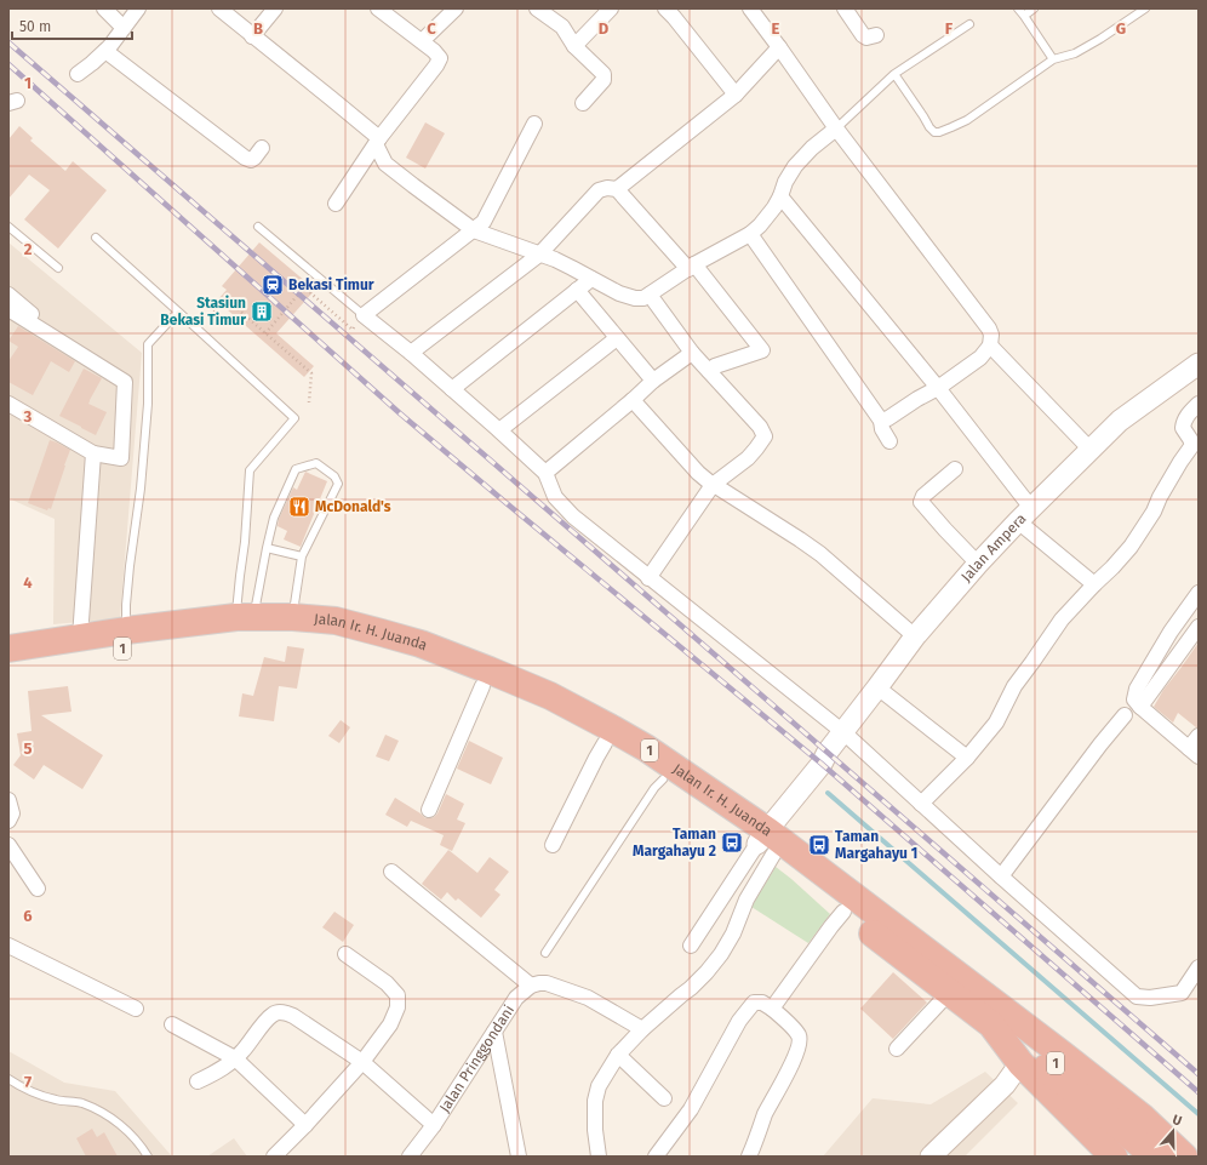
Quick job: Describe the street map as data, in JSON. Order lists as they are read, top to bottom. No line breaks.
{"streets":{"highway":["Jalan Ir. H. Juanda","1"],"street":["Jalan Ampera","Jalan Pringgondani"]},"crossings":[["Jalan Ampera","Jalan Ir. H. Juanda"],["Jalan Ir. H. Juanda","1"]],"places":{"station":["Bekasi Timur"],"building":["Stasiun Bekasi Timur"],"restaurant":["McDonald's"],"bus stop":["Taman Margahayu 2","Taman Margahayu 1"]},"scale_bar":"50 m","north":"top","grid":{"columns":["B","C","D","E","F","G"],"rows":["1","2","3","4","5","6","7"]}}
